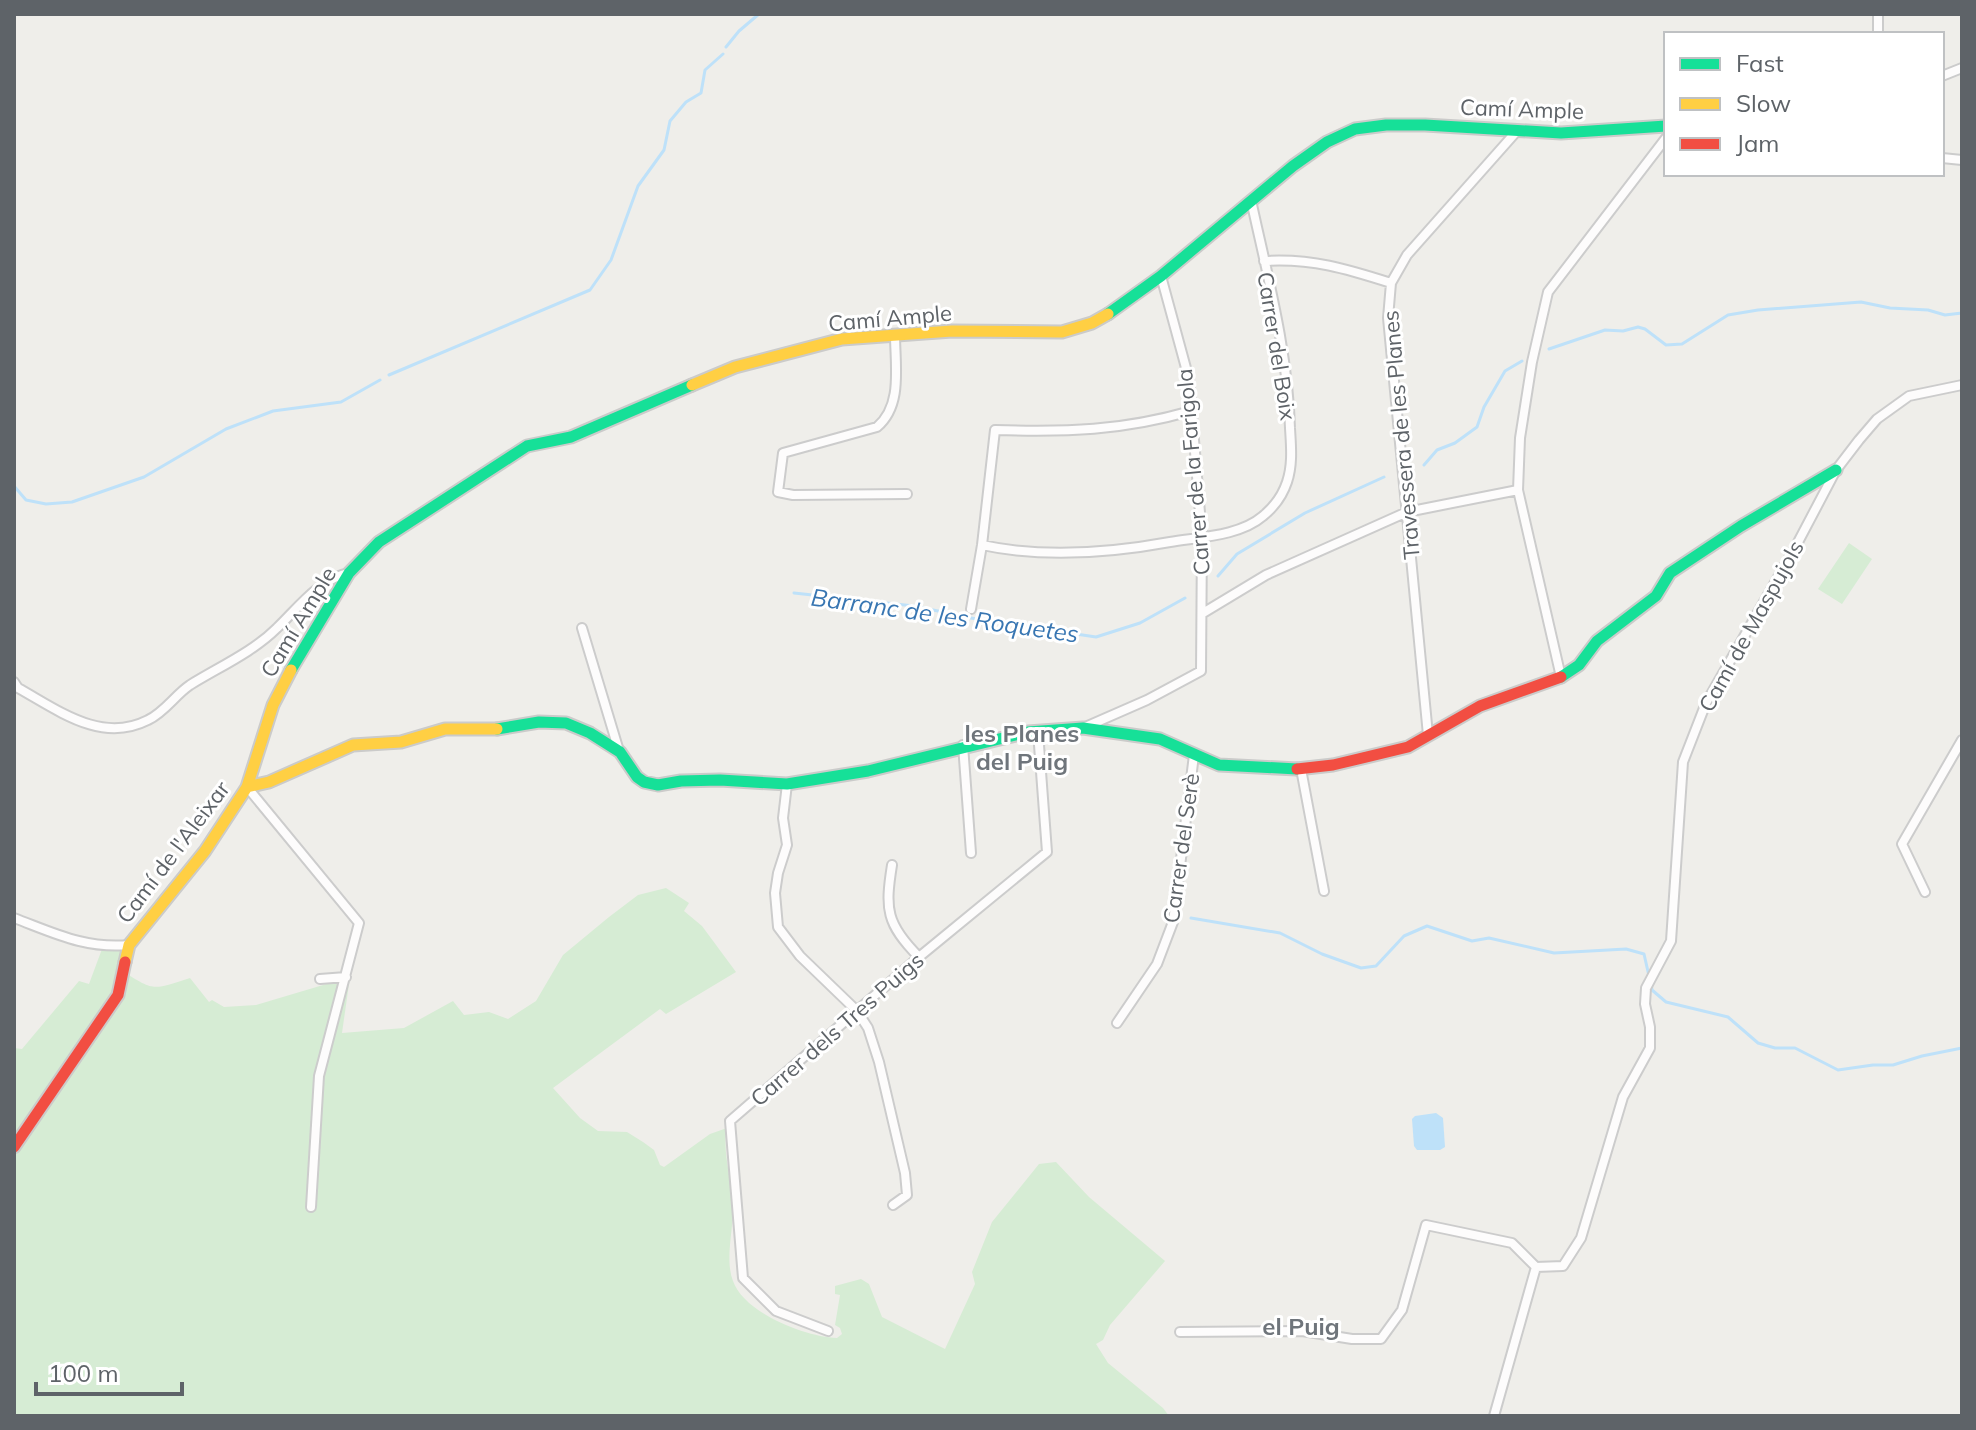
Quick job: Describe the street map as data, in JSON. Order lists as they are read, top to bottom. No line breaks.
{"streets":{"street":["Camí Ample","Carrer del Boix","Travessera de les Planes","Carrer de la Farigola","Camí de Maspujols","Carrer del Serè","Camí de l'Aleixar","Carrer dels Tres Puigs"]},"crossings":[["Camí Ample","Carrer del Boix"],["Camí Ample","Travessera de les Planes"],["Camí Ample","Carrer de la Farigola"],["Camí Ample","Camí de l'Aleixar"],["Carrer del Boix","Carrer de la Farigola"]],"districts":["les Planes del Puig","el Puig"],"water":["Barranc de les Roquetes"],"legend":["Fast","Slow","Jam"],"scale_bar":"100 m"}
